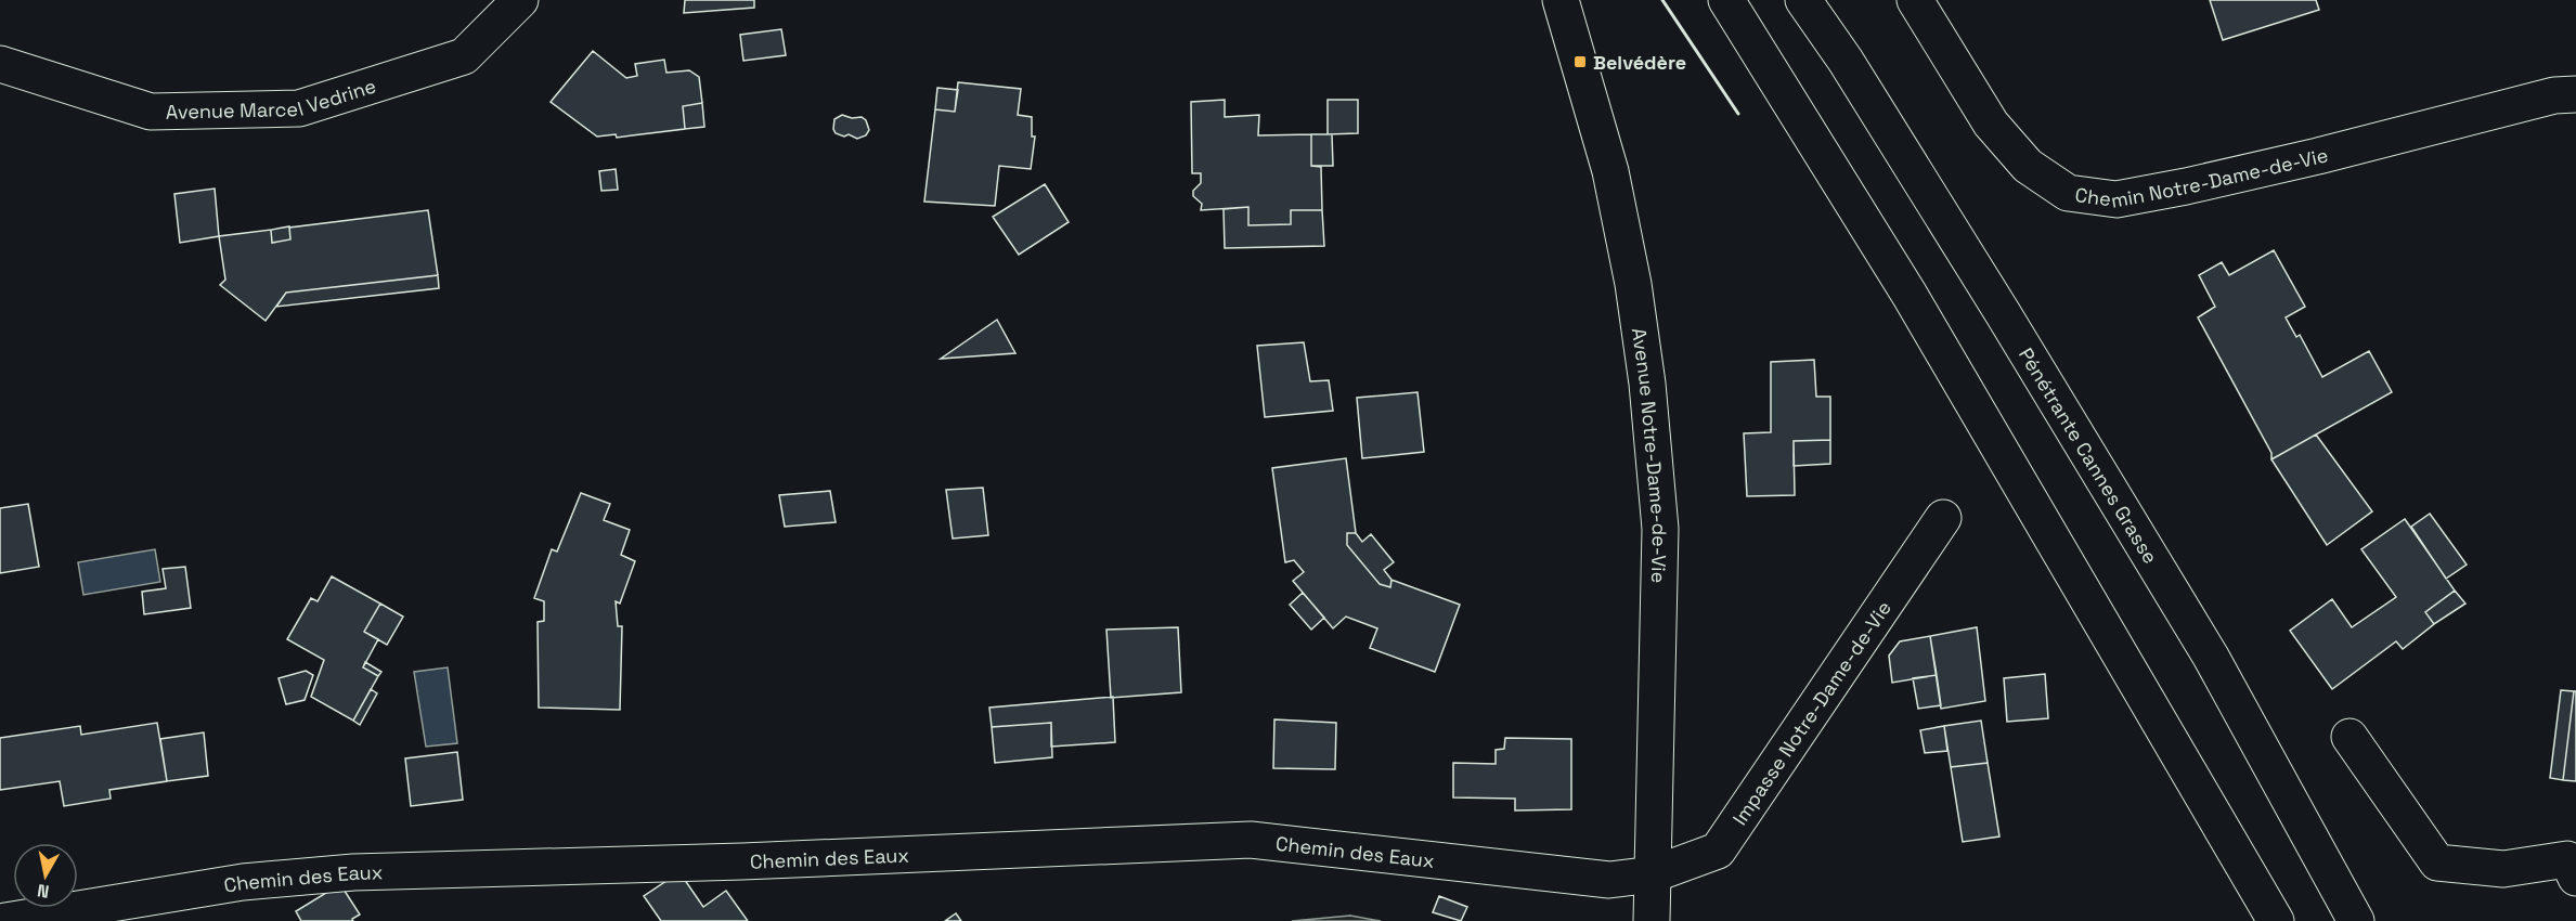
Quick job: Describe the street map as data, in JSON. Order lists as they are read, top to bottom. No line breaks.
{"streets":{"main road":["Avenue Marcel Vedrine","Chemin Notre-Dame-de-Vie","Pénétrante Cannes Grasse","Avenue Notre-Dame-de-Vie","Impasse Notre-Dame-de-Vie","Chemin des Eaux"]},"crossings":[["Avenue Notre-Dame-de-Vie","Impasse Notre-Dame-de-Vie"],["Avenue Notre-Dame-de-Vie","Chemin des Eaux"],["Impasse Notre-Dame-de-Vie","Chemin des Eaux"]],"places":{"transit":["Belvédère"]},"north":"bottom"}
